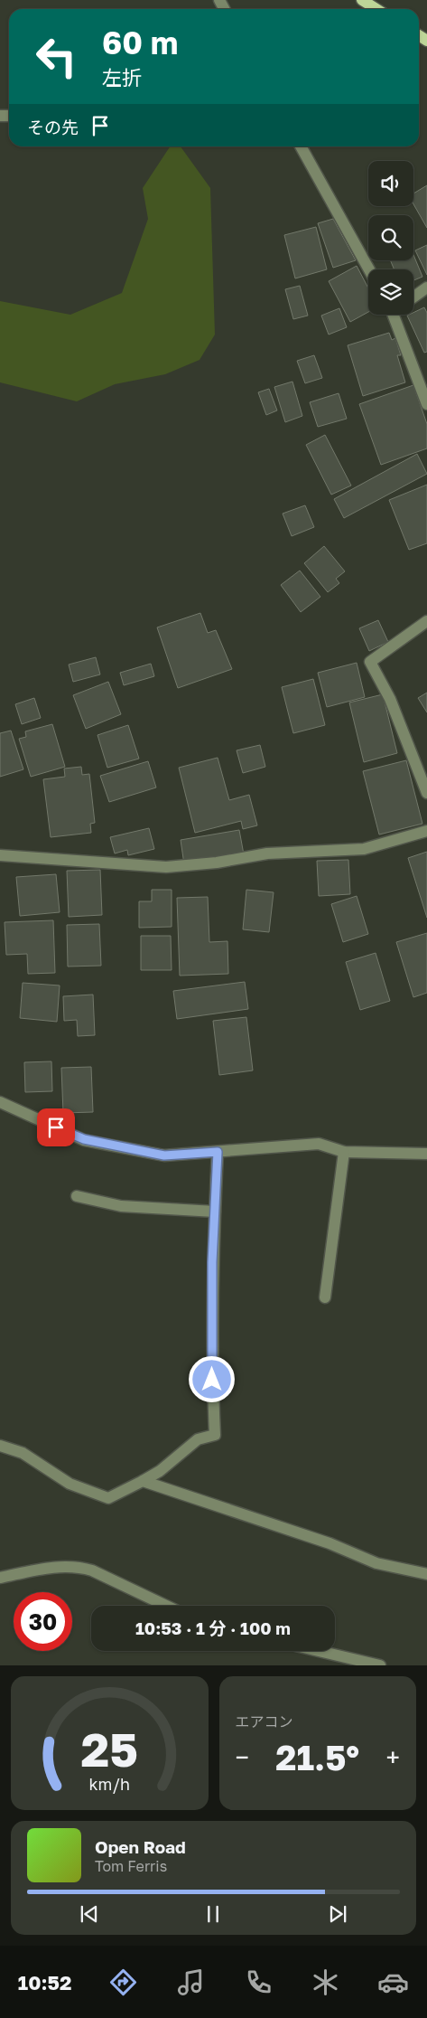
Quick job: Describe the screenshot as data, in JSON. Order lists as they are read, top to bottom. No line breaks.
{"page":{"turn":["60 m","左折"],"then":"その先","limit":"30","trip":"10:53 · 1 分 · 100 m","tile":"エアコン","heat":["−","21.5°","+"],"song":["Open Road","Tom Ferris"],"tabs":"10:52","gauge":["25","km/h"]}}
